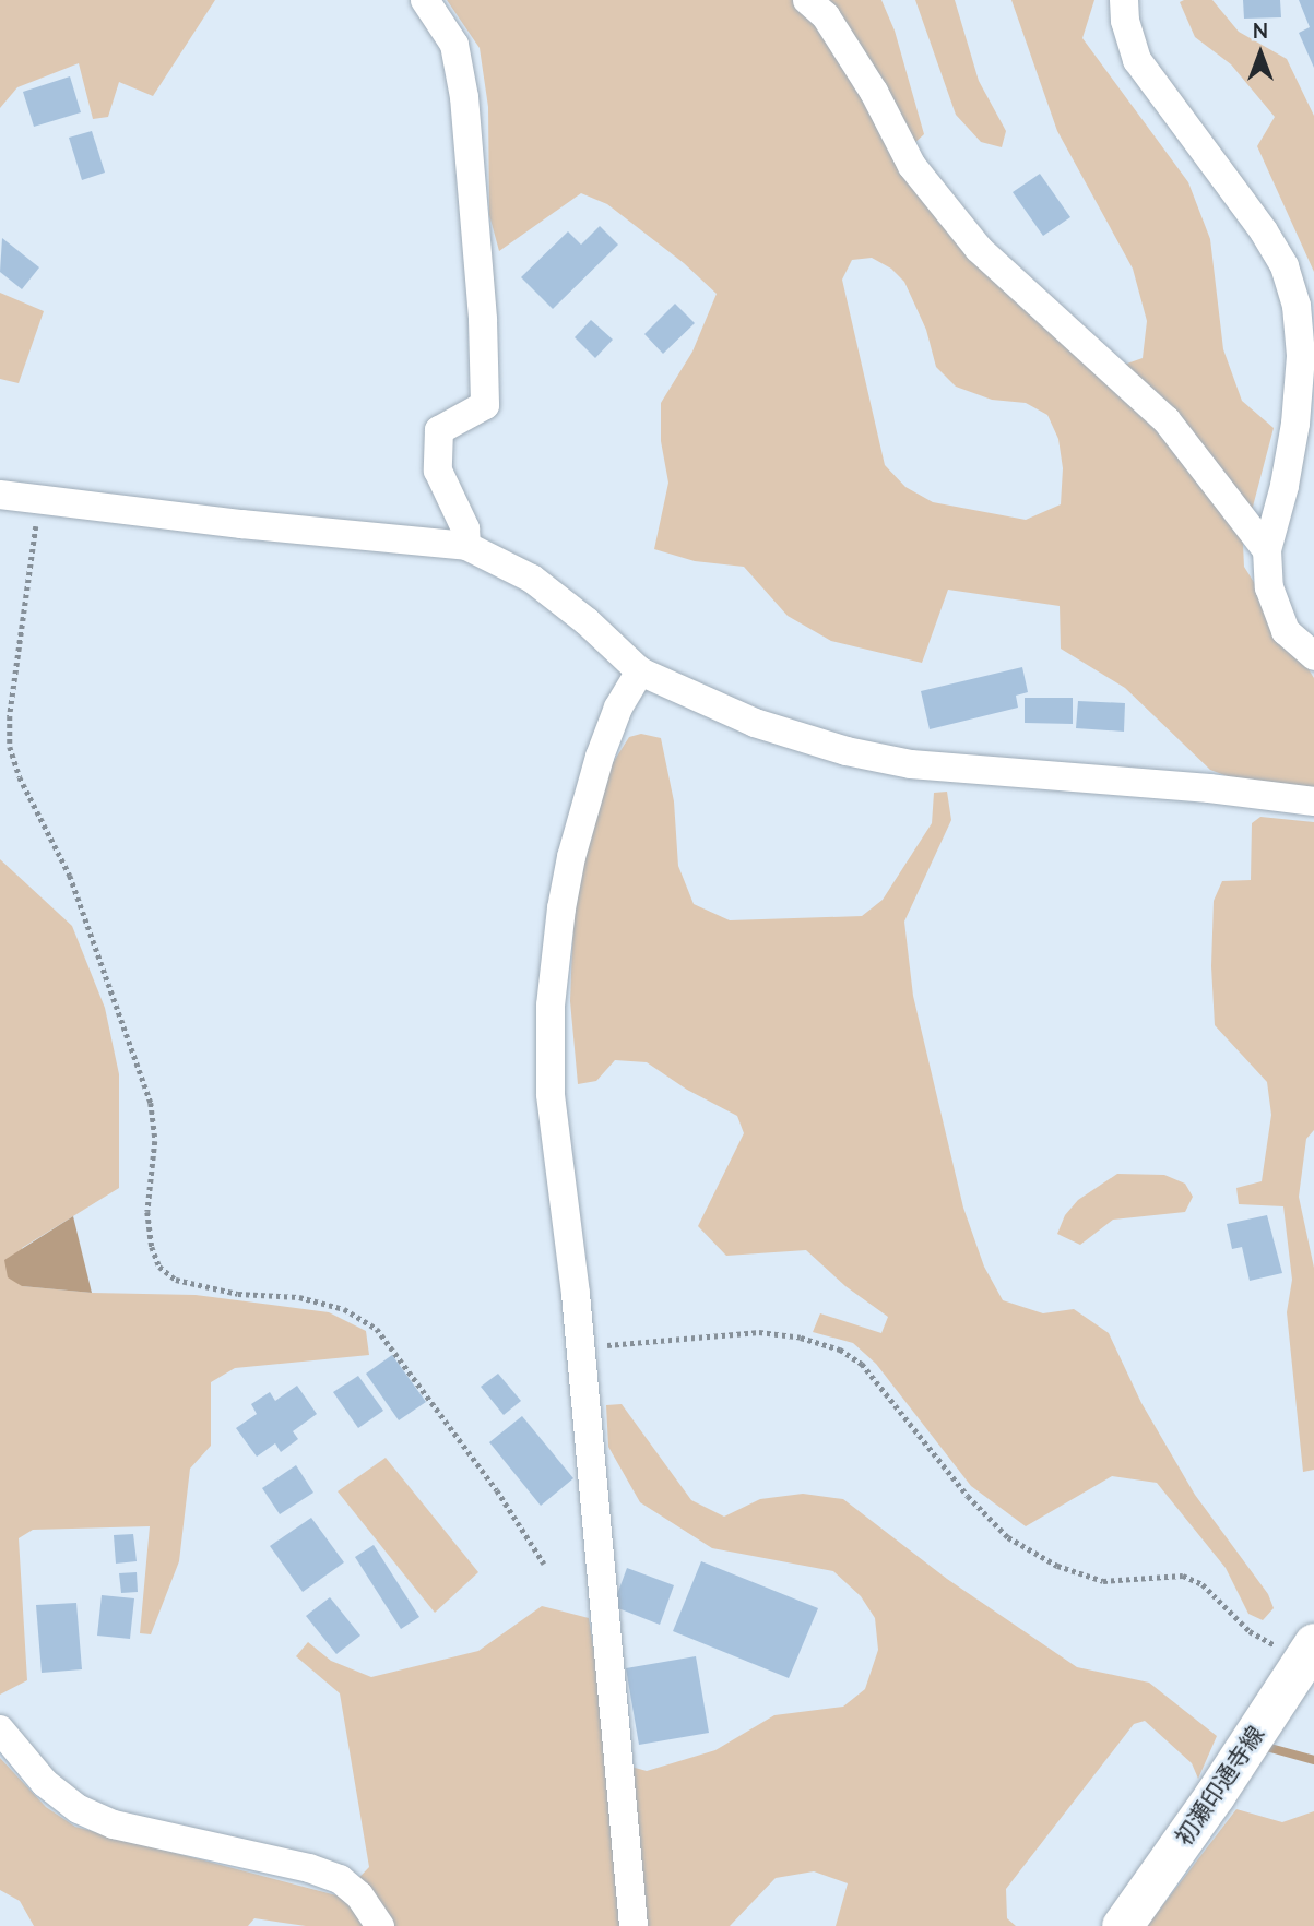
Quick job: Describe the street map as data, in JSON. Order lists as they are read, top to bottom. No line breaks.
{"streets":{"main road":["初瀬印通寺線"]},"north":"top"}
